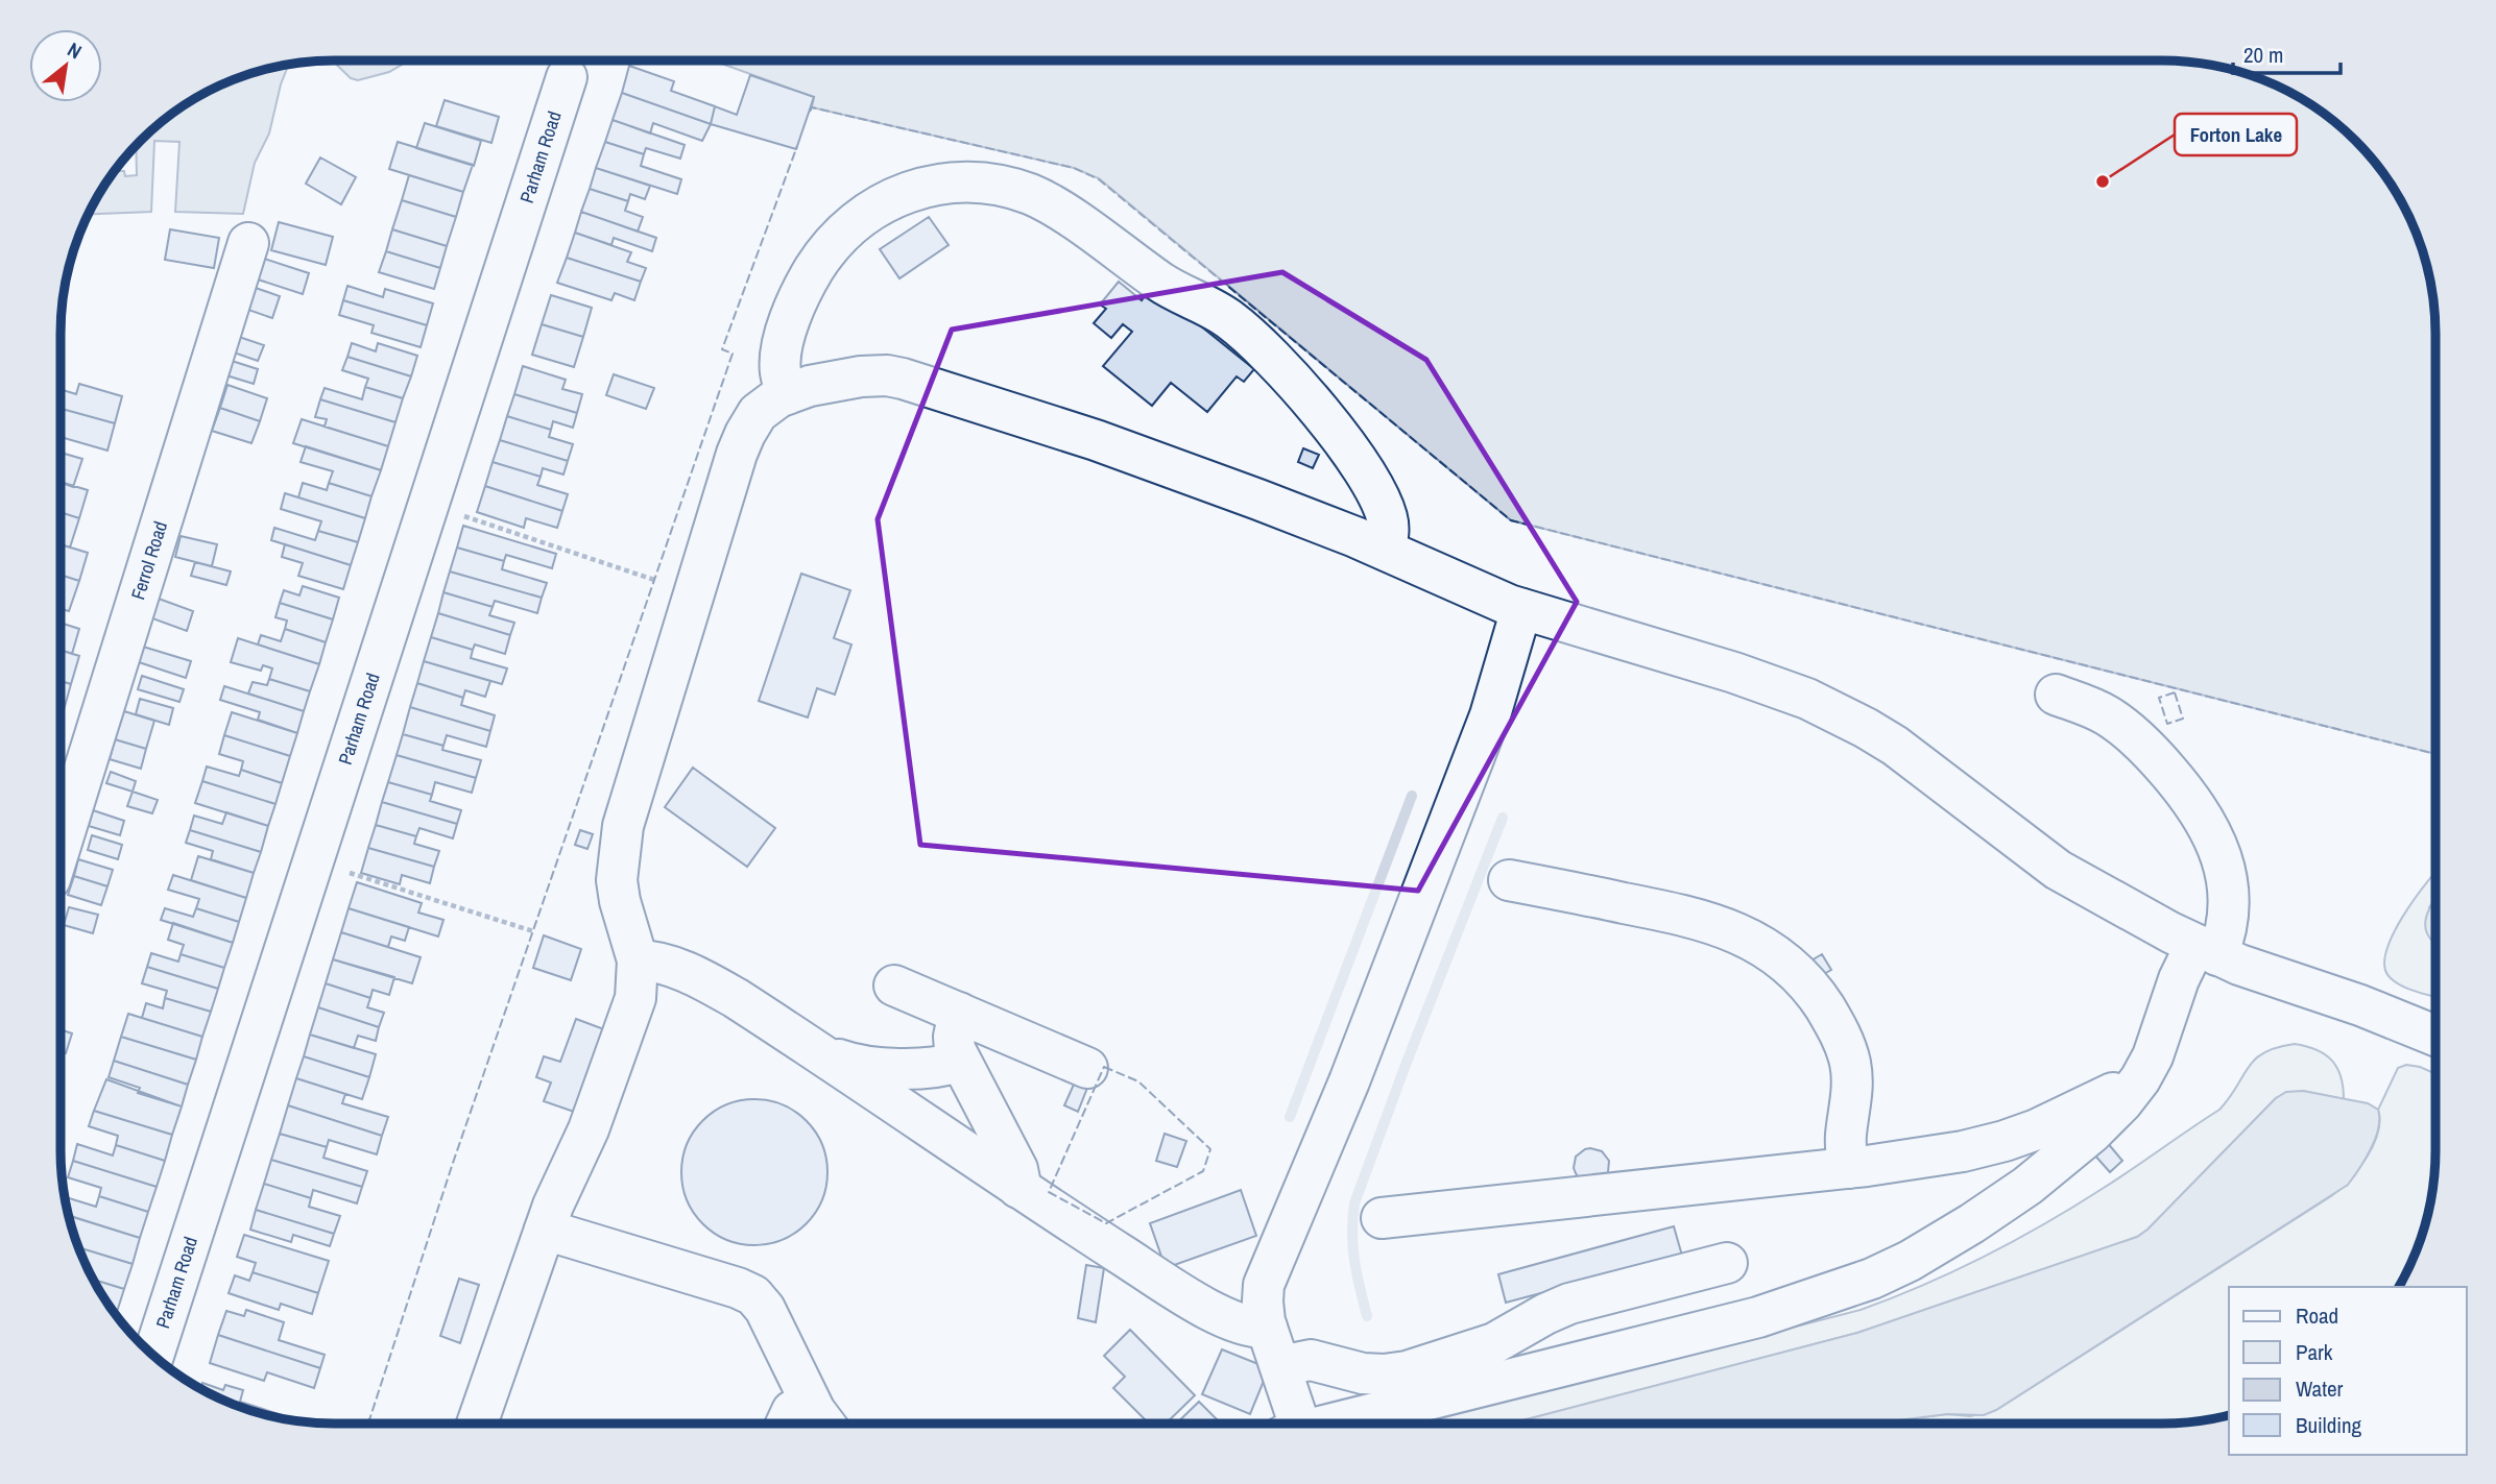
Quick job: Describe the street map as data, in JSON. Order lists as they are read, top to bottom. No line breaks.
{"streets":{"street":["Parham Road","Ferrol Road"]},"places":["Forton Lake"],"legend":["Road","Park","Water","Building"],"scale_bar":"20 m","north":"top right"}
